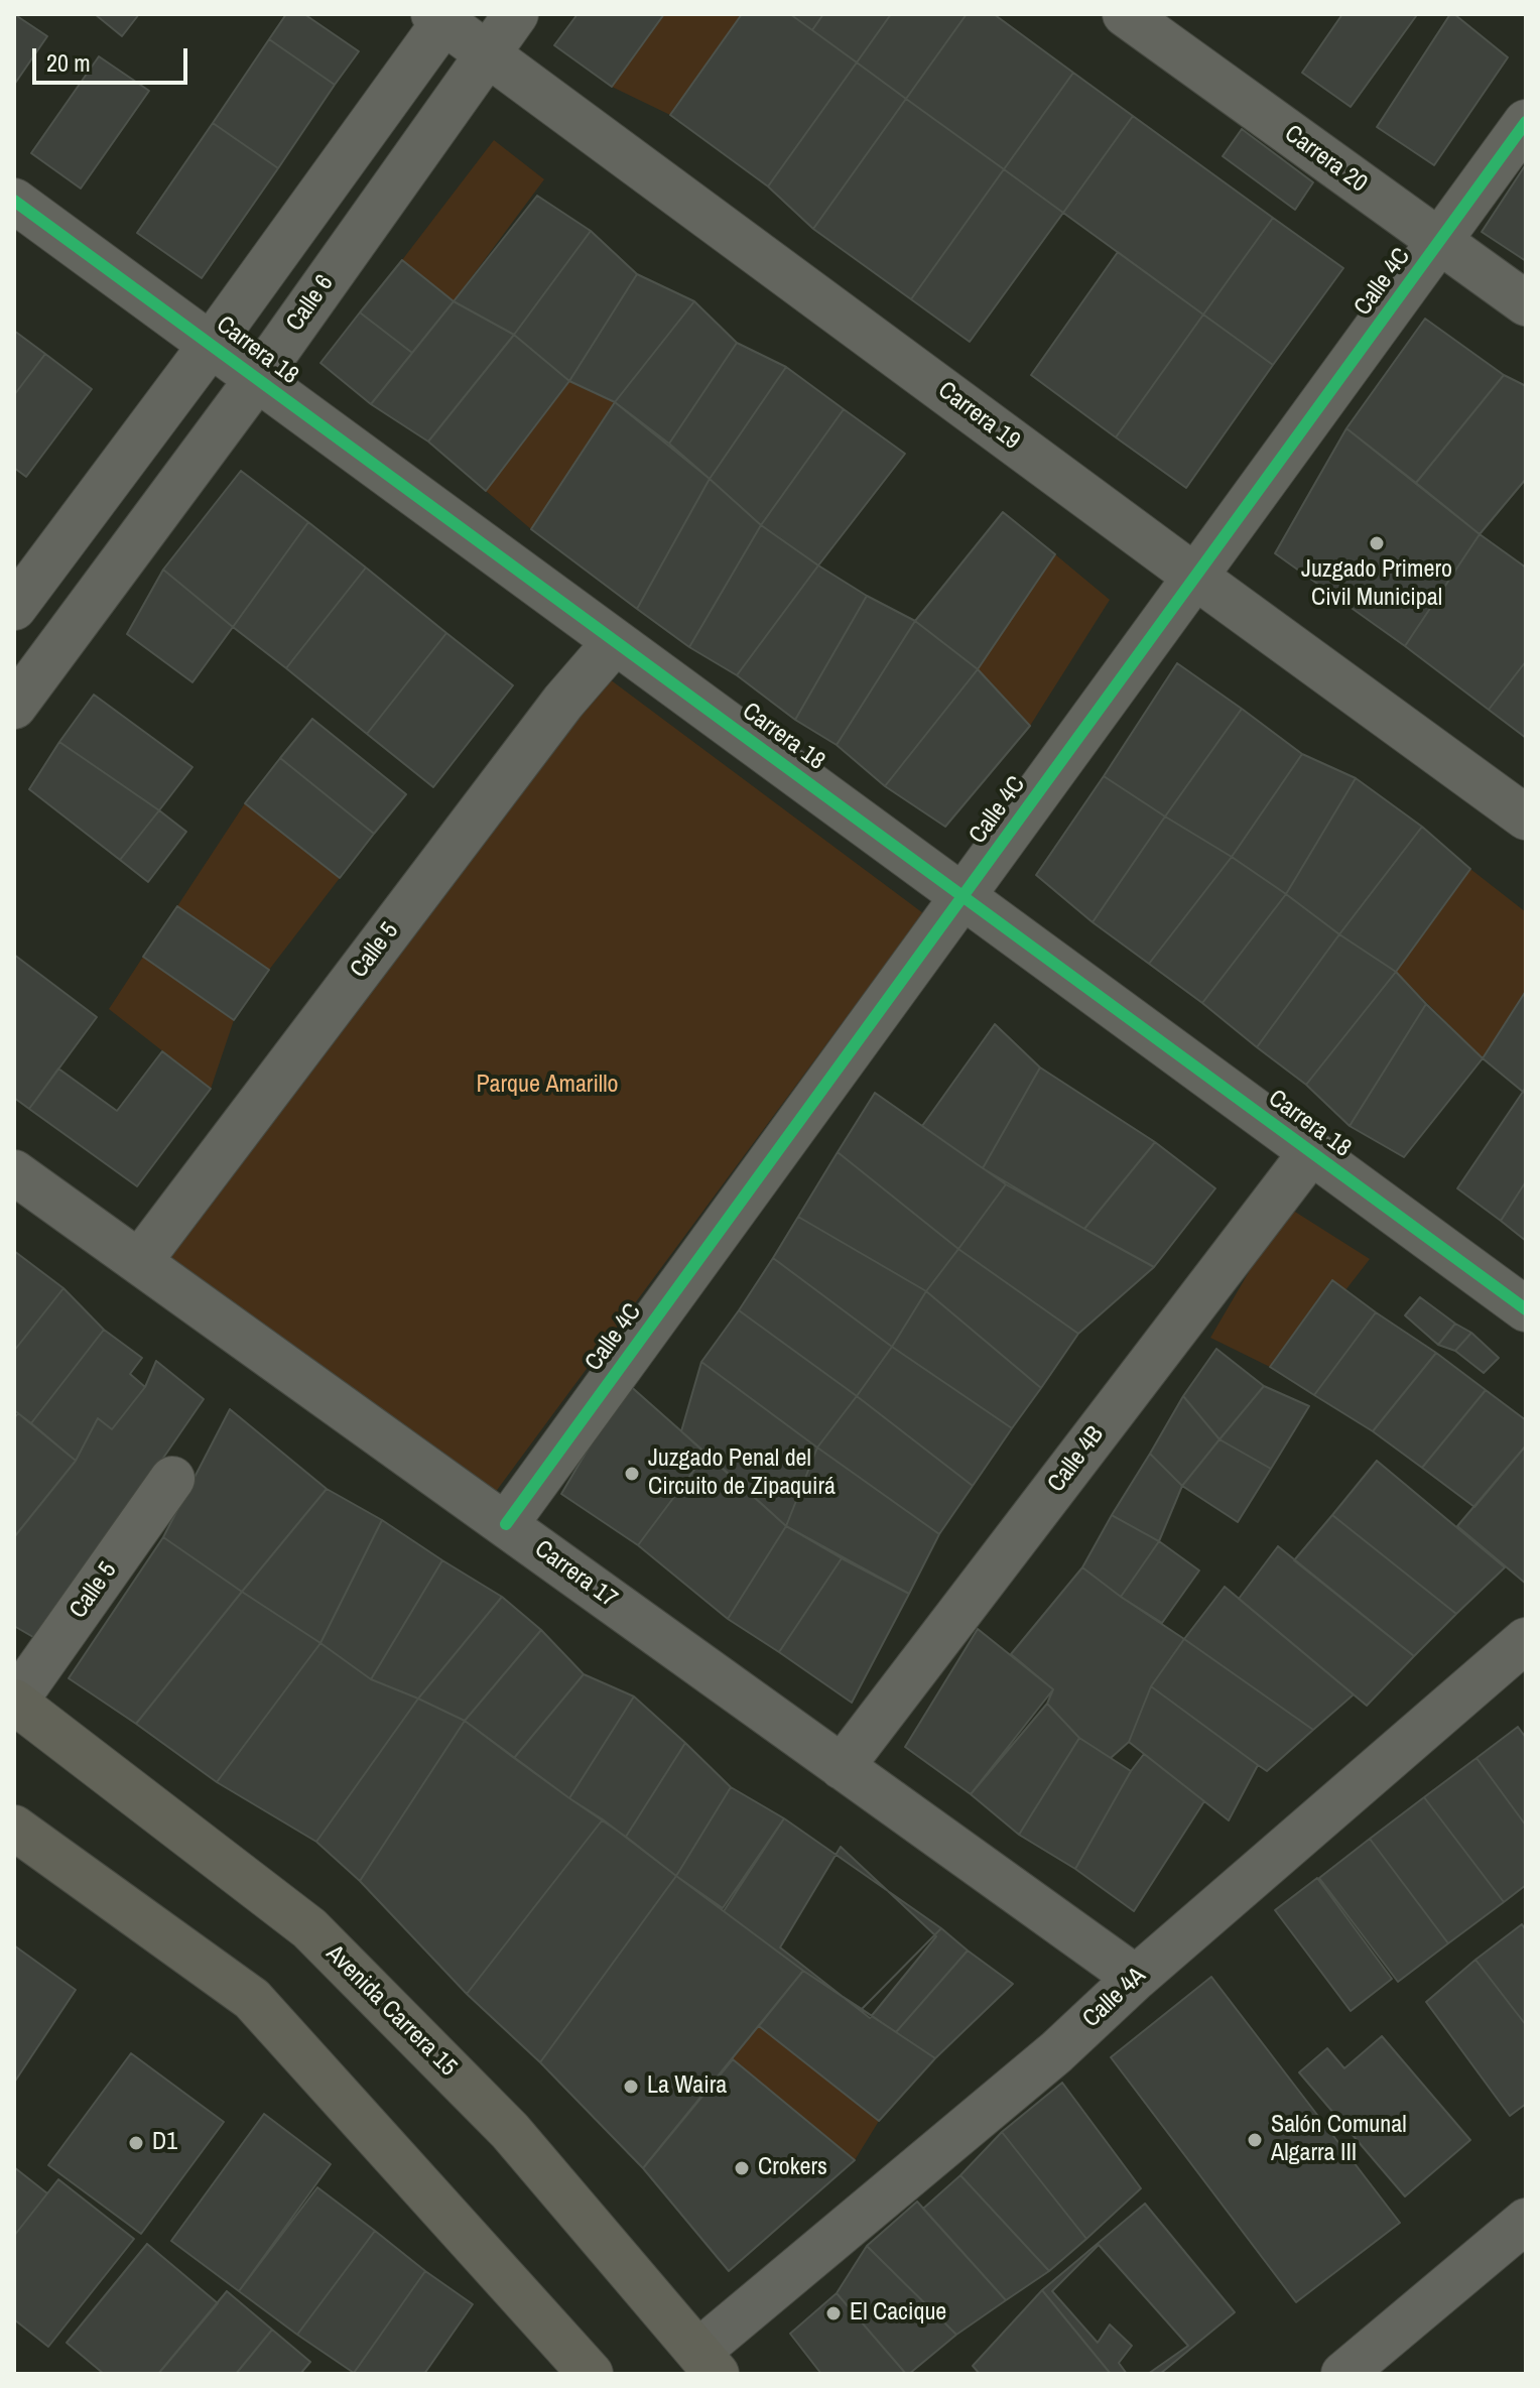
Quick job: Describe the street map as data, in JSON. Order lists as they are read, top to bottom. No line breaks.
{"streets":{"main road":["Avenida Carrera 15"],"street":["Carrera 20","Calle 4C","Calle 6","Carrera 18","Carrera 19","Calle 5","Calle 4B","Carrera 17","Calle 4A"]},"crossings":[["Carrera 20","Calle 4C"],["Calle 4C","Carrera 18"],["Calle 4C","Carrera 19"],["Calle 4C","Carrera 17"],["Calle 6","Carrera 18"],["Calle 6","Carrera 19"],["Carrera 18","Calle 5"],["Carrera 18","Calle 4B"],["Calle 5","Carrera 17"],["Calle 5","Avenida Carrera 15"],["Calle 4B","Carrera 17"],["Carrera 17","Calle 4A"],["Calle 4A","Avenida Carrera 15"]],"parks":["Parque Amarillo"],"places":["Juzgado Primero Civil Municipal","Juzgado Penal del Circuito de Zipaquirá","La Waira","Salón Comunal Algarra III","D1","Crokers","El Cacique"],"scale_bar":"20 m"}
